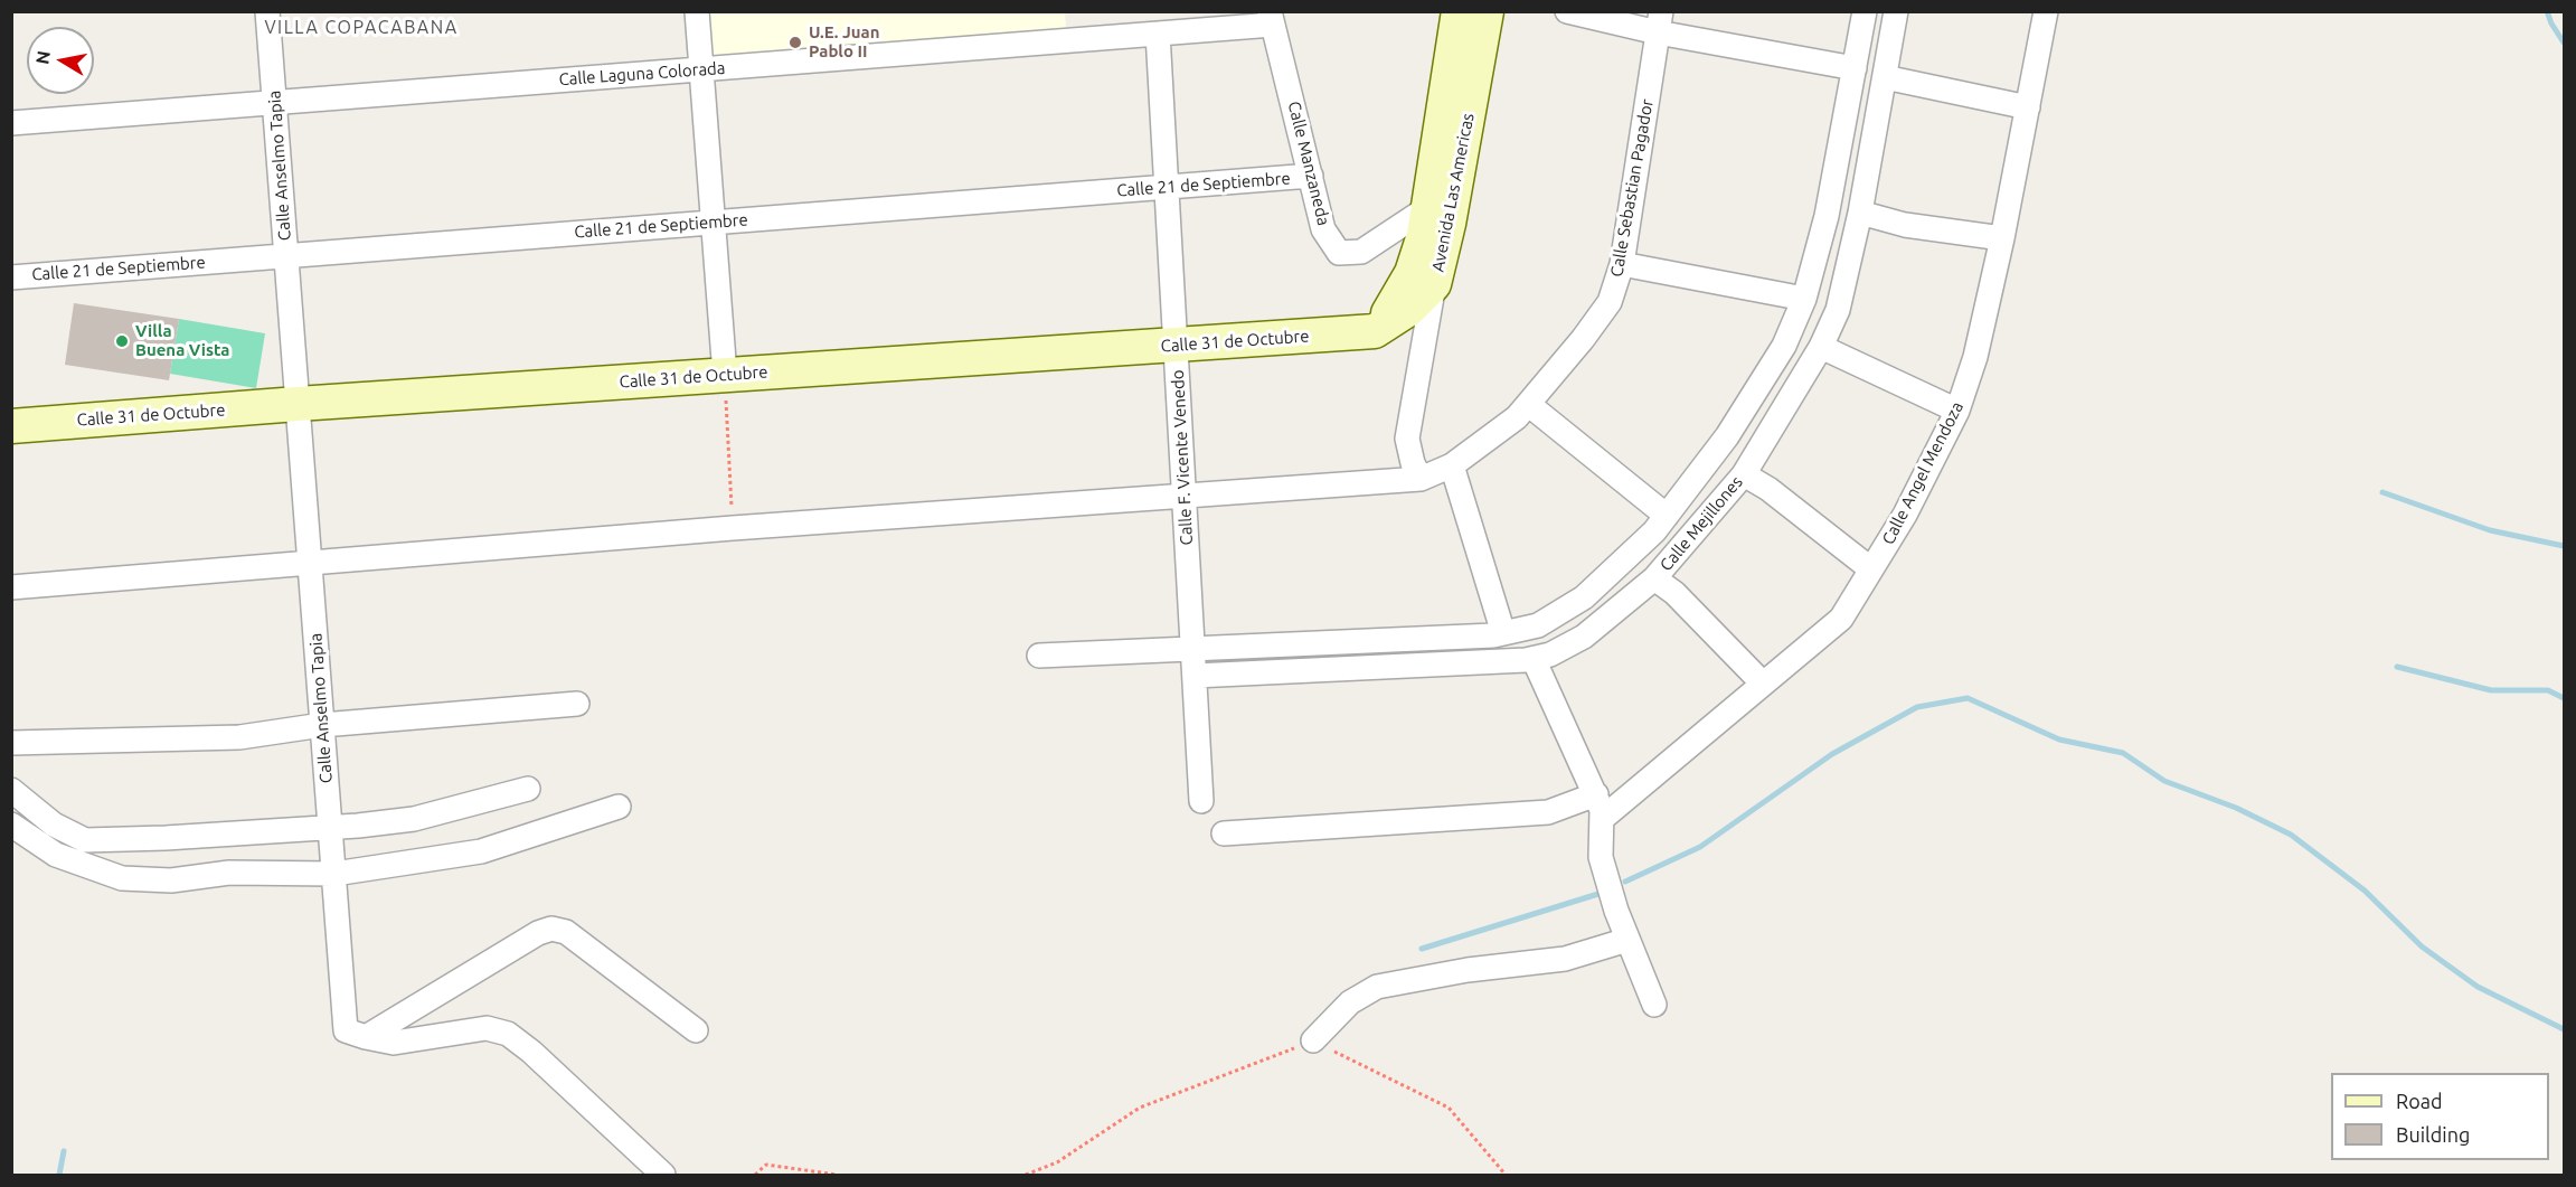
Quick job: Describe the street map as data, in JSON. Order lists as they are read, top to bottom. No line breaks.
{"streets":{"main road":["Avenida Las Americas","Calle 31 de Octubre"],"street":["Calle Laguna Colorada","Calle Manzaneda","Calle Anselmo Tapia","Calle 21 de Septiembre","Calle Sebastian Pagador","Calle F. Vicente Venedo","Calle Angel Mendoza","Calle Mejillones"]},"crossings":[["Calle Laguna Colorada","Calle Manzaneda"],["Calle Laguna Colorada","Calle Anselmo Tapia"],["Calle Laguna Colorada","Calle F. Vicente Venedo"],["Calle Manzaneda","Calle 21 de Septiembre"],["Calle Manzaneda","Avenida Las Americas"],["Calle Anselmo Tapia","Calle 21 de Septiembre"],["Calle Anselmo Tapia","Calle Sebastian Pagador"],["Calle Anselmo Tapia","Calle 31 de Octubre"],["Calle 21 de Septiembre","Calle F. Vicente Venedo"],["Calle Sebastian Pagador","Calle F. Vicente Venedo"],["Avenida Las Americas","Calle 31 de Octubre"],["Calle 31 de Octubre","Calle F. Vicente Venedo"],["Calle F. Vicente Venedo","Calle Mejillones"]],"districts":["VILLA COPACABANA"],"places":["U.E. Juan Pablo II","Villa Buena Vista"],"legend":["Road","Building"],"north":"left"}
